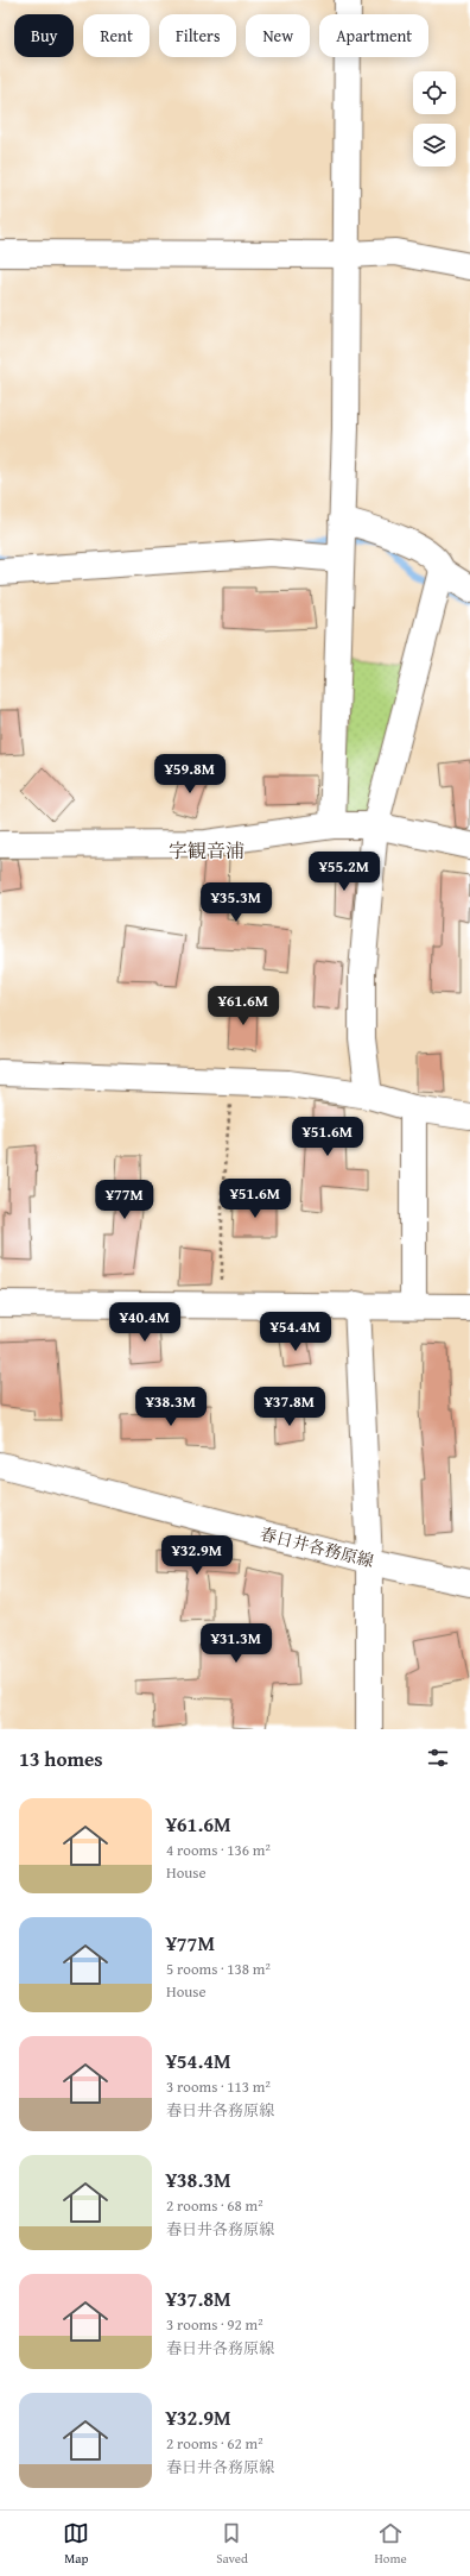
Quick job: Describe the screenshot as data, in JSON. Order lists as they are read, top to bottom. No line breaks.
{"streets":{"street":["春日井各務原線"]},"districts":["字観音浦"],"page":{"chip":["Buy","Rent","Filters","New","Apartment"],"price":["¥59.8M","¥55.2M","¥35.3M","¥61.6M","¥51.6M","¥51.6M","¥77M","¥40.4M","¥54.4M","¥38.3M","¥37.8M","¥32.9M","¥31.3M"],"heading":"13 homes","list":[{"name":"¥61.6M","note":"4 rooms · 136 m² · House"},{"name":"¥77M","note":"5 rooms · 138 m² · House"},{"name":"¥54.4M","note":"3 rooms · 113 m² · 春日井各務原線"},{"name":"¥38.3M","note":"2 rooms · 68 m² · 春日井各務原線"},{"name":"¥37.8M","note":"3 rooms · 92 m² · 春日井各務原線"},{"name":"¥32.9M","note":"2 rooms · 62 m² · 春日井各務原線"}],"tabs":["Map","Saved","Home"]}}
